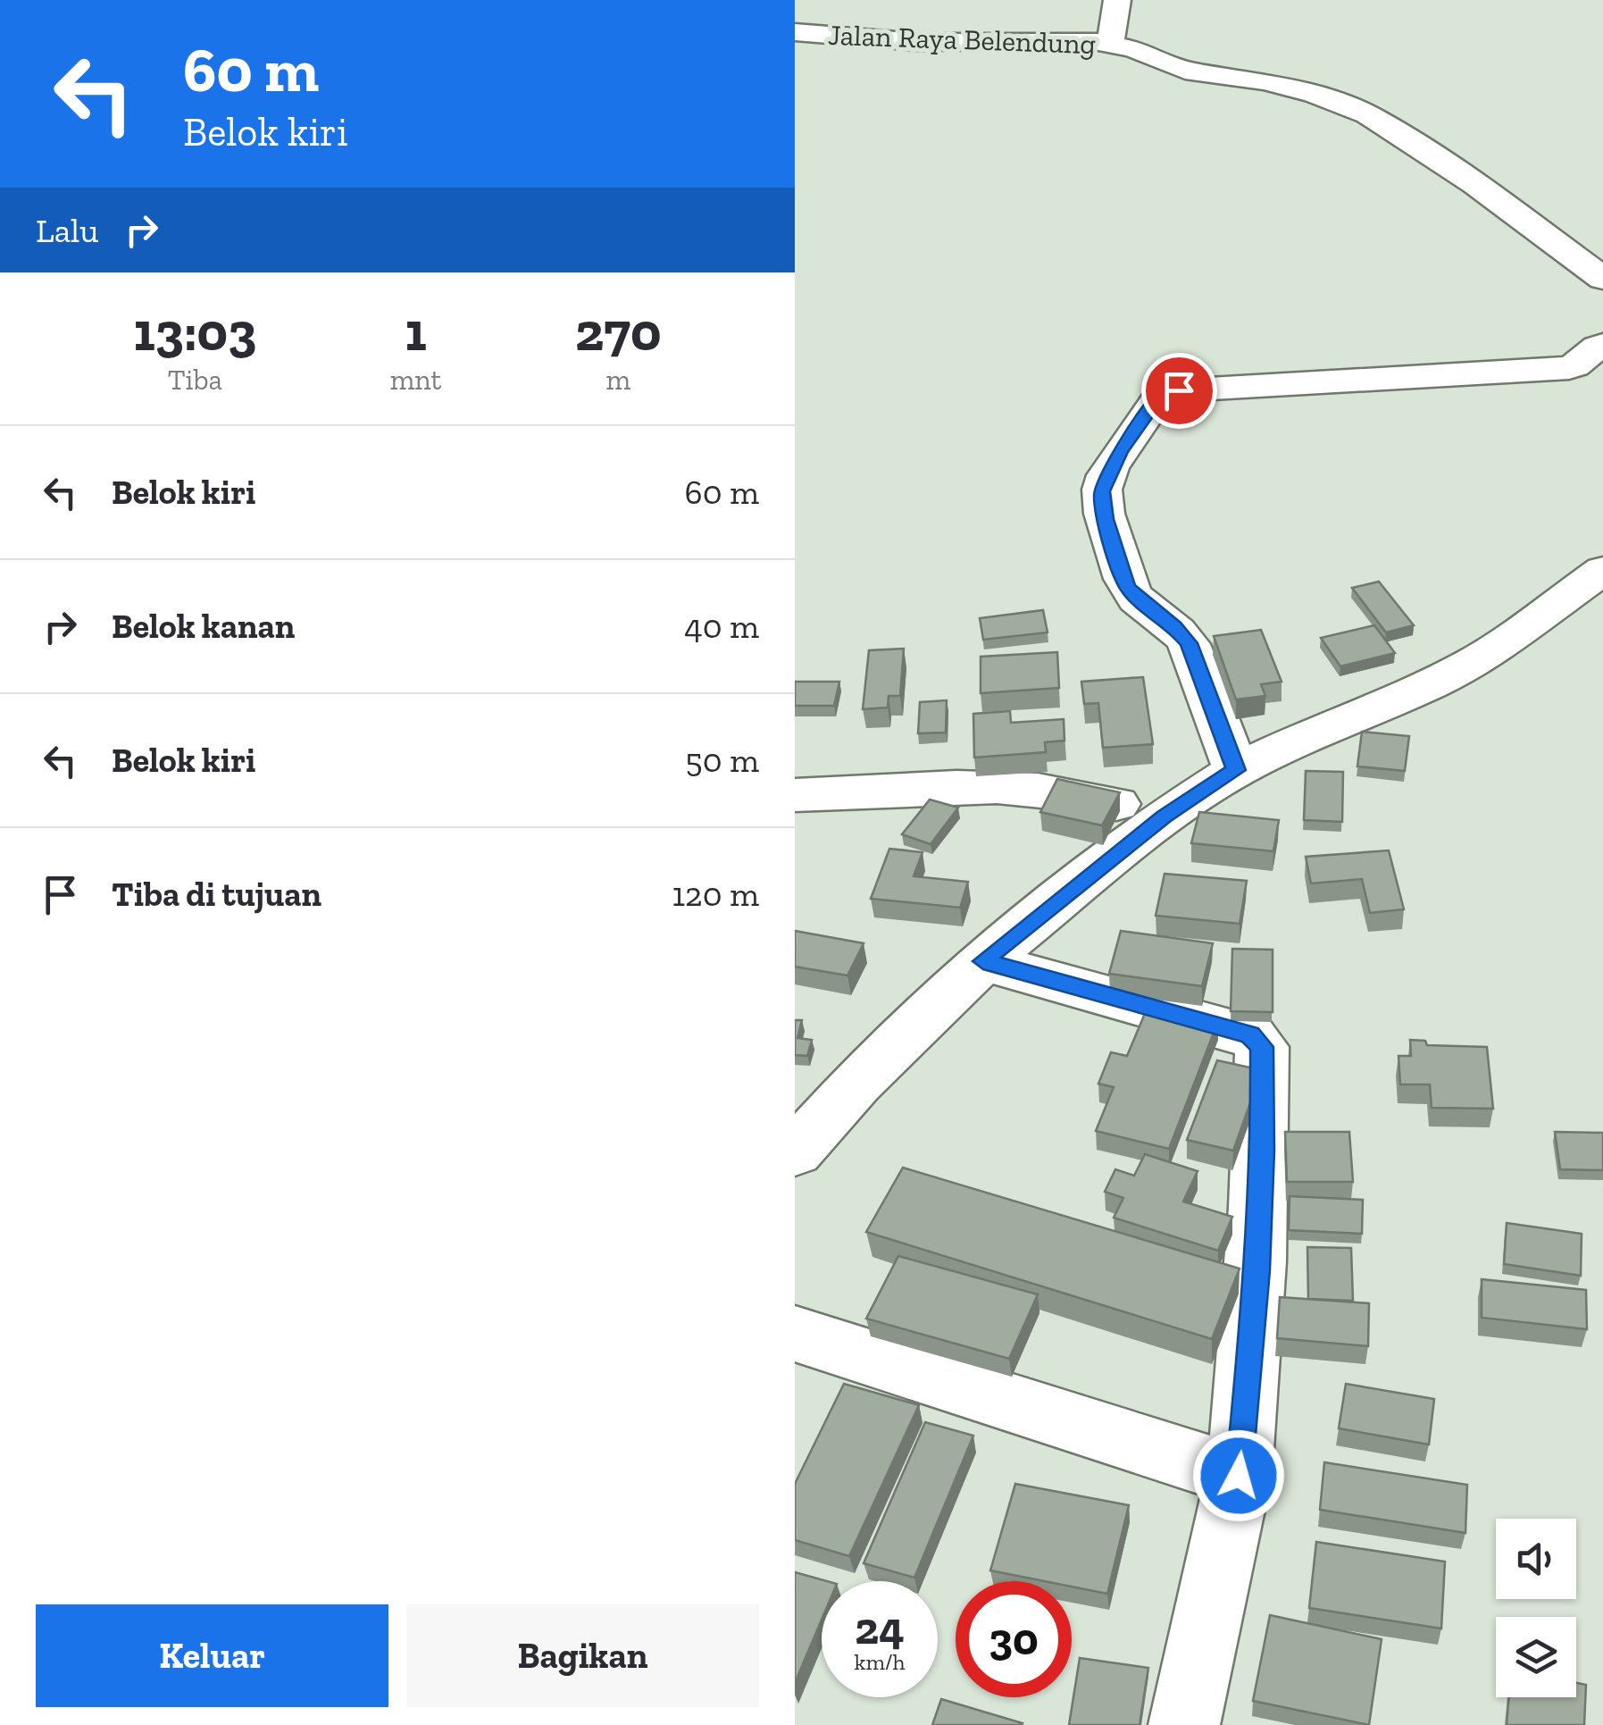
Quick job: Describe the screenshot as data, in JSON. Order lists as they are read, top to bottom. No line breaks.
{"streets":{"street":["Jalan Raya Belendung"]},"page":{"turn":["60 m","Belok kiri"],"then":"Lalu","eta":["13:03","Tiba","1","mnt","270","m"],"list":[{"name":"Belok kiri","value":"60 m"},{"name":"Belok kanan","value":"40 m"},{"name":"Belok kiri","value":"50 m"},{"name":"Tiba di tujuan","value":"120 m"}],"speed":"24 km/h","limit":"30","buttons":["Keluar","Bagikan"]}}
